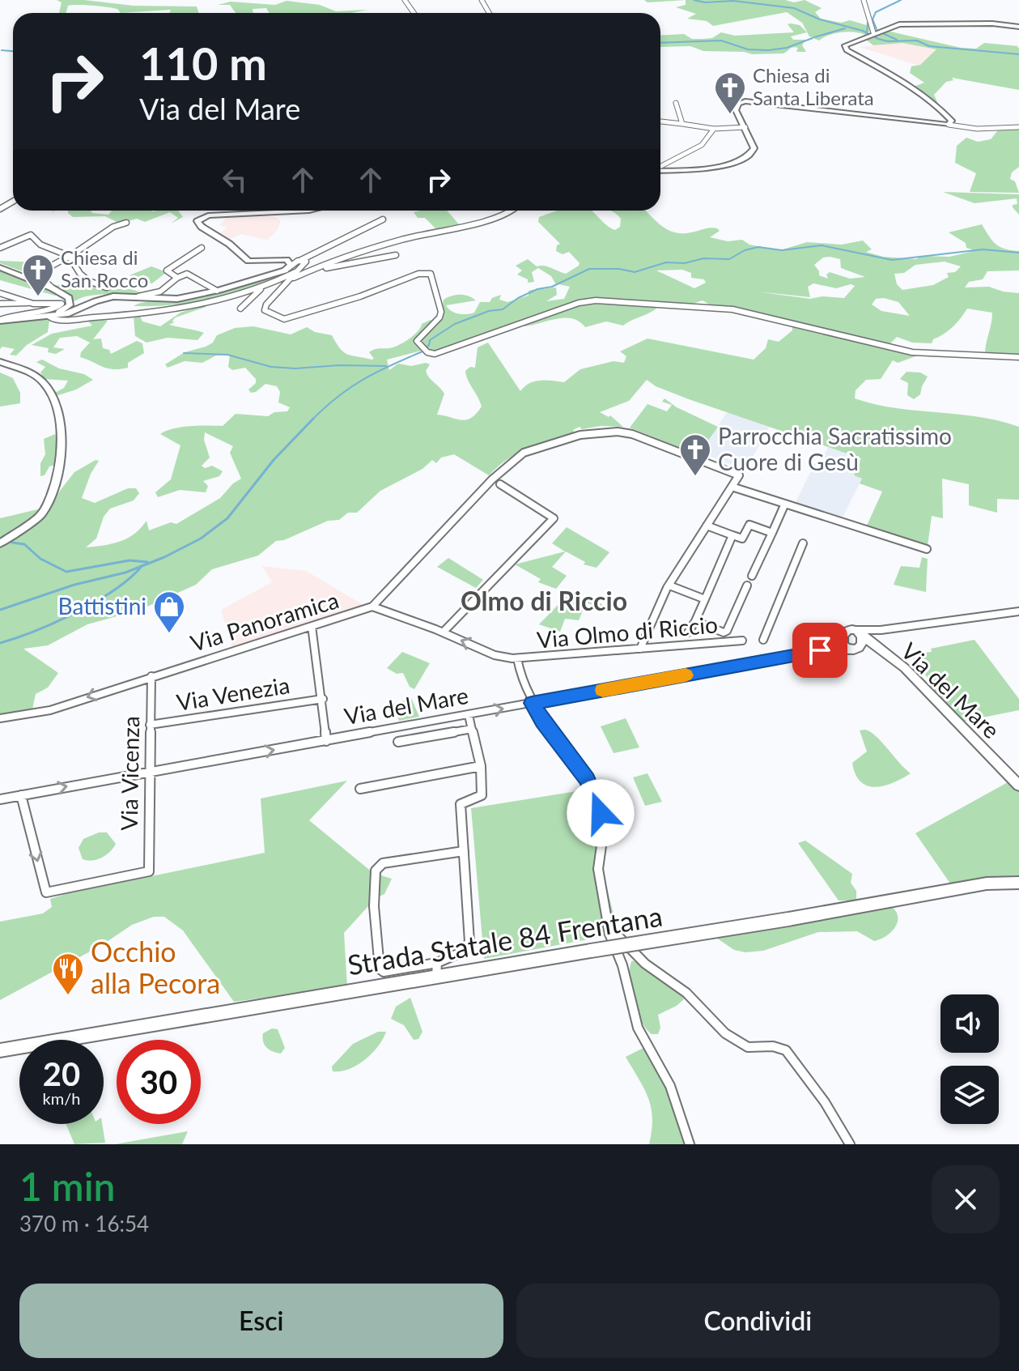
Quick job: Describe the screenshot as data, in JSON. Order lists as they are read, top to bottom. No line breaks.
{"streets":{"main road":["Strada Statale 84 Frentana"],"street":["Via Panoramica","Via Olmo di Riccio","Via del Mare","Via Venezia","Via Vicenza"]},"crossings":[["Via Panoramica","Via Olmo di Riccio"],["Via Panoramica","Via Vicenza"],["Via del Mare","Via Vicenza"],["Via Venezia","Via Vicenza"]],"one_way":["Via del Mare"],"districts":["Olmo di Riccio"],"places":{"church":["Chiesa di Santa Liberata","Chiesa di San Rocco","Parrocchia Sacratissimo Cuore di Gesù"],"shop":["Battistini"],"restaurant":["Occhio alla Pecora"]},"page":{"turn":["110 m","Via del Mare"],"speed":"20 km/h","limit":"30","heading":["1 min","370 m · 16:54"],"buttons":["Esci","Condividi"]}}
